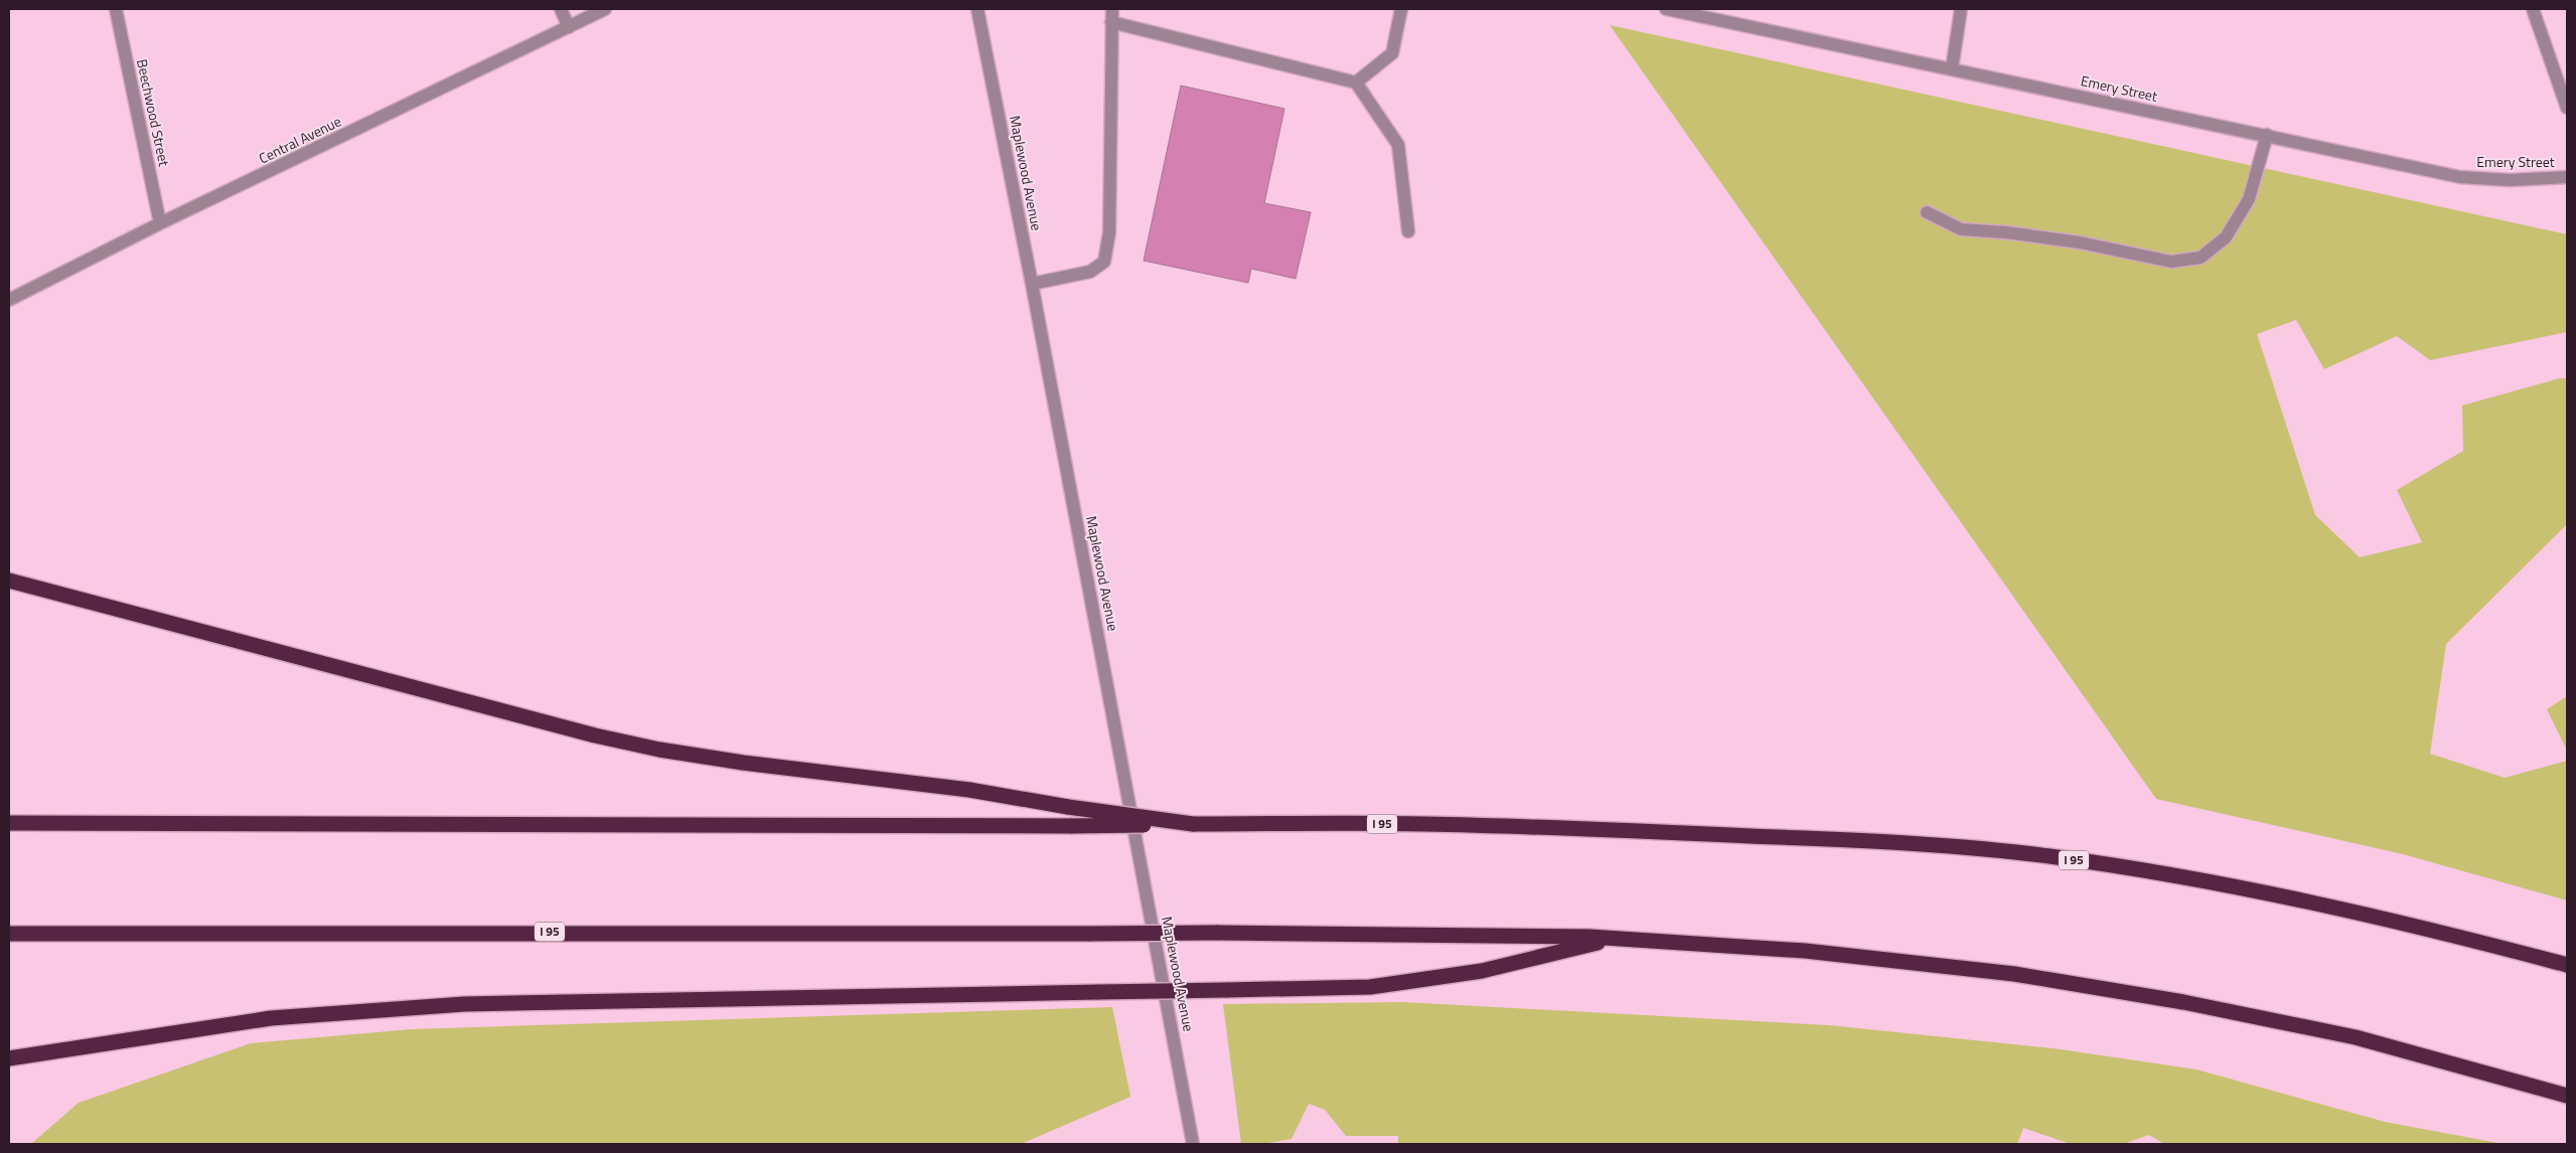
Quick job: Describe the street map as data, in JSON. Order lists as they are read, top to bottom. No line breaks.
{"streets":{"highway":["I 95"],"street":["Emery Street","Beechwood Street","Central Avenue","Maplewood Avenue"]},"crossings":[["Beechwood Street","Central Avenue"]]}
